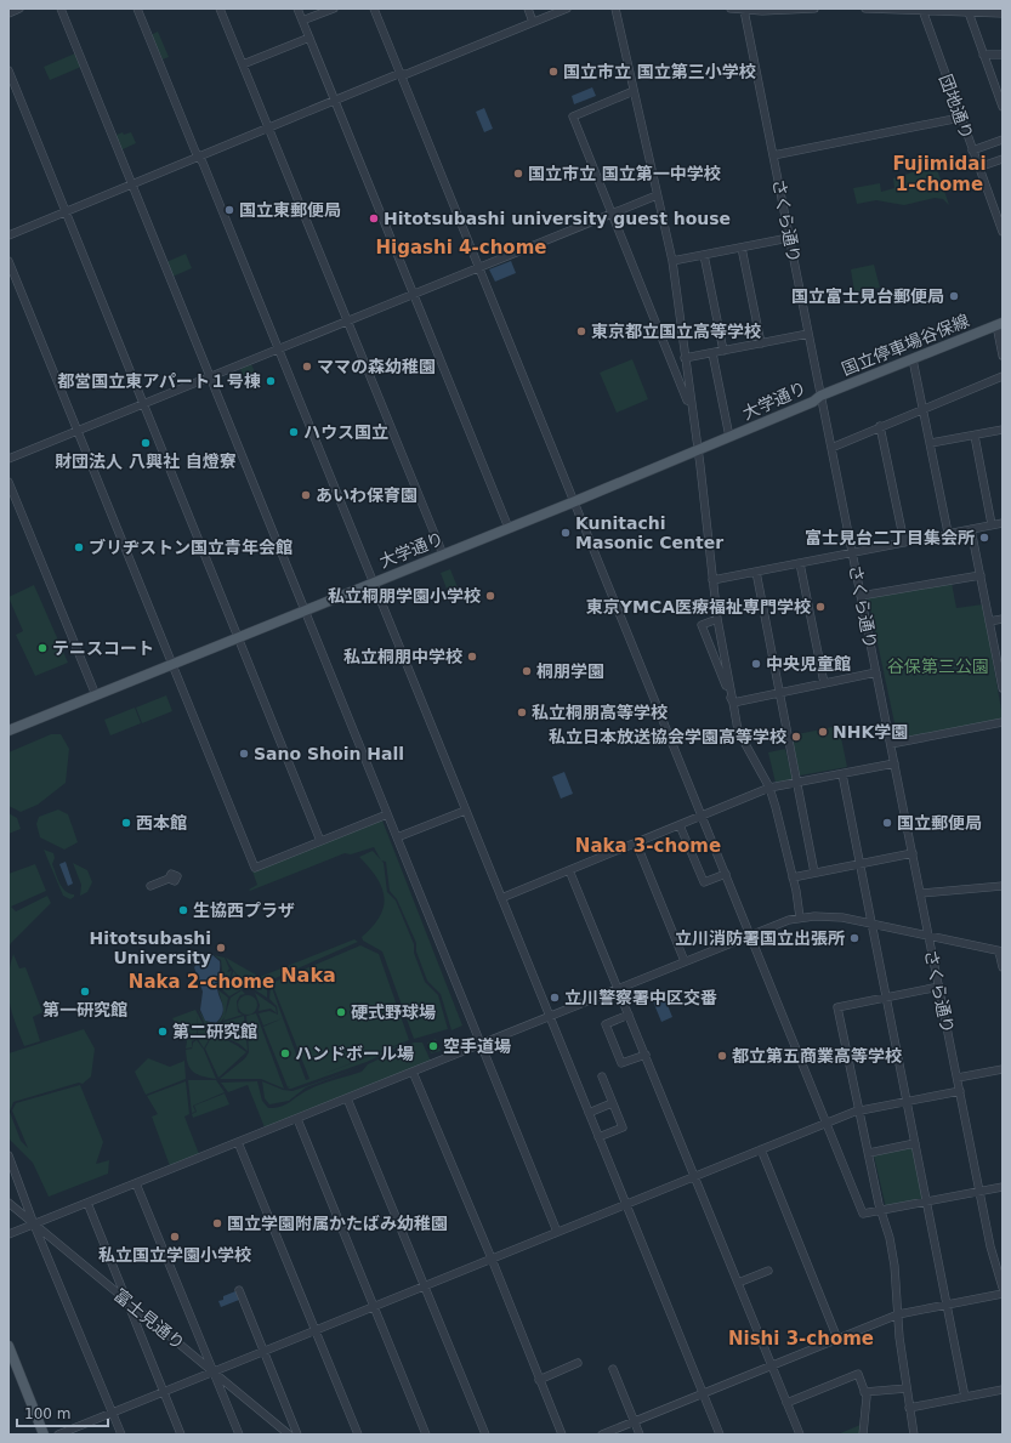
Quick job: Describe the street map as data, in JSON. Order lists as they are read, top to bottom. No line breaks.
{"streets":{"main road":["国立停車場谷保線","大学通り"],"street":["団地通り","さくら通り","富士見通り"]},"crossings":[["さくら通り","国立停車場谷保線"],["さくら通り","大学通り"],["国立停車場谷保線","大学通り"]],"districts":["Fujimidai 1-chome","Higashi 4-chome","Naka 3-chome","Naka","Naka 2-chome","Nishi 3-chome"],"parks":["谷保第三公園"],"places":["国立市立 国立第三小学校","国立市立 国立第一中学校","国立東郵便局","Hitotsubashi university guest house","国立富士見台郵便局","東京都立国立高等学校","ママの森幼稚園","都営国立東アパート１号棟","ハウス国立","財団法人 八興社 自燈寮","あいわ保育園","Kunitachi Masonic Center","富士見台二丁目集会所","ブリヂストン国立青年会館","私立桐朋学園小学校","東京YMCA医療福祉専門学校","テニスコート","私立桐朋中学校","中央児童館","桐朋学園","私立桐朋高等学校","NHK学園","私立日本放送協会学園高等学校","Sano Shoin Hall","西本館","国立郵便局","生協西プラザ","立川消防署国立出張所","Hitotsubashi University","第一研究館","立川警察署中区交番","硬式野球場","第二研究館","空手道場","ハンドボール場","都立第五商業高等学校","国立学園附属かたばみ幼稚園","私立国立学園小学校"],"scale_bar":"100 m"}
